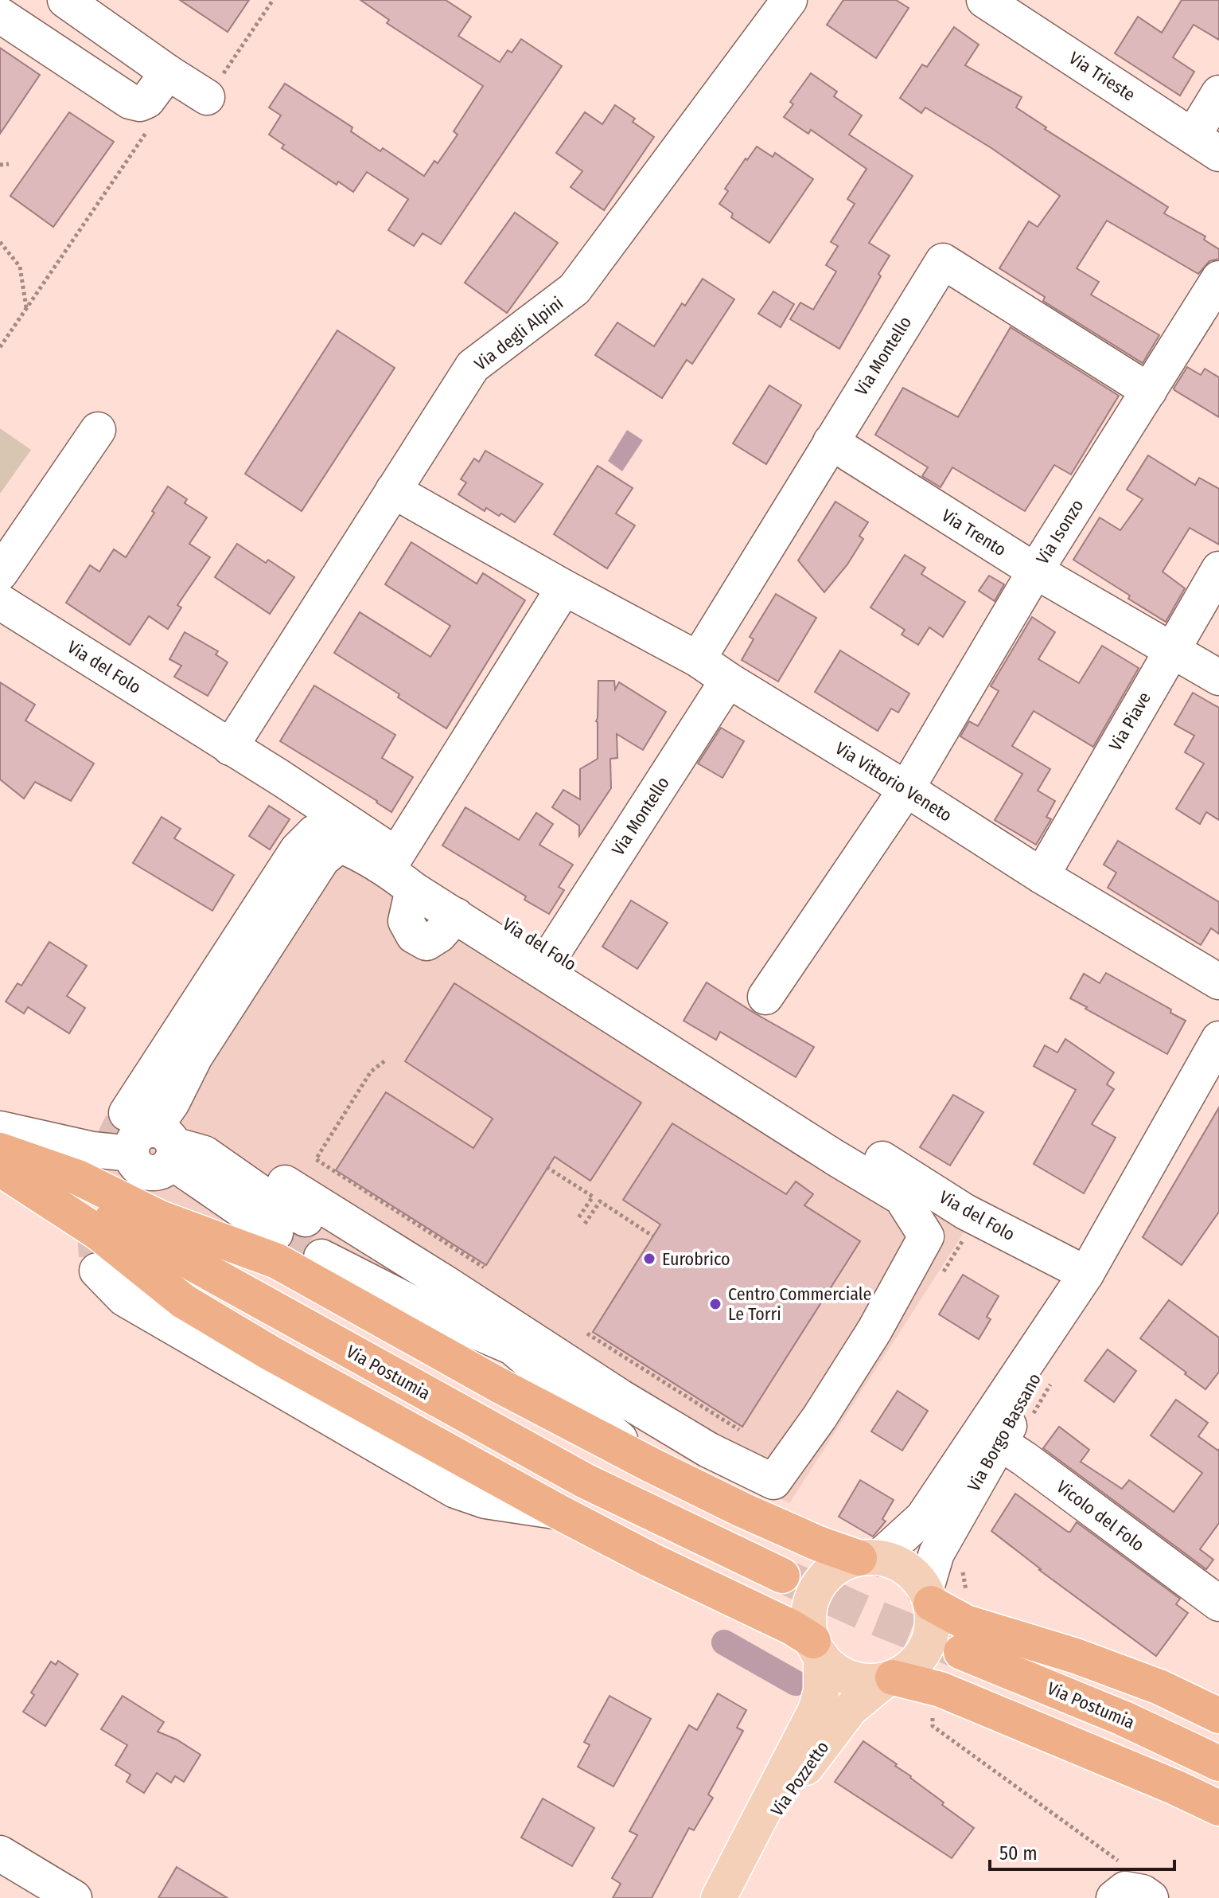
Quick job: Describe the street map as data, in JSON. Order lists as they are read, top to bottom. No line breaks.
{"streets":{"highway":["Via Postumia"],"main road":["Via Borgo Bassano","Via Pozzetto"],"street":["Via Trieste","Via degli Alpini","Via Montello","Via Isonzo","Via Trento","Via del Folo","Via Piave","Via Vittorio Veneto","Vicolo del Folo"]},"crossings":[["Via degli Alpini","Via del Folo"],["Via degli Alpini","Via Vittorio Veneto"],["Via Montello","Via Isonzo"],["Via Montello","Via Trento"],["Via Montello","Via del Folo"],["Via Montello","Via Vittorio Veneto"],["Via Isonzo","Via Trento"],["Via Isonzo","Via Vittorio Veneto"],["Via Trento","Via Piave"],["Via del Folo","Via Borgo Bassano"],["Via Piave","Via Vittorio Veneto"],["Via Borgo Bassano","Vicolo del Folo"],["Via Borgo Bassano","Via Pozzetto"]],"places":["Eurobrico","Centro Commerciale Le Torri"],"scale_bar":"50 m"}
